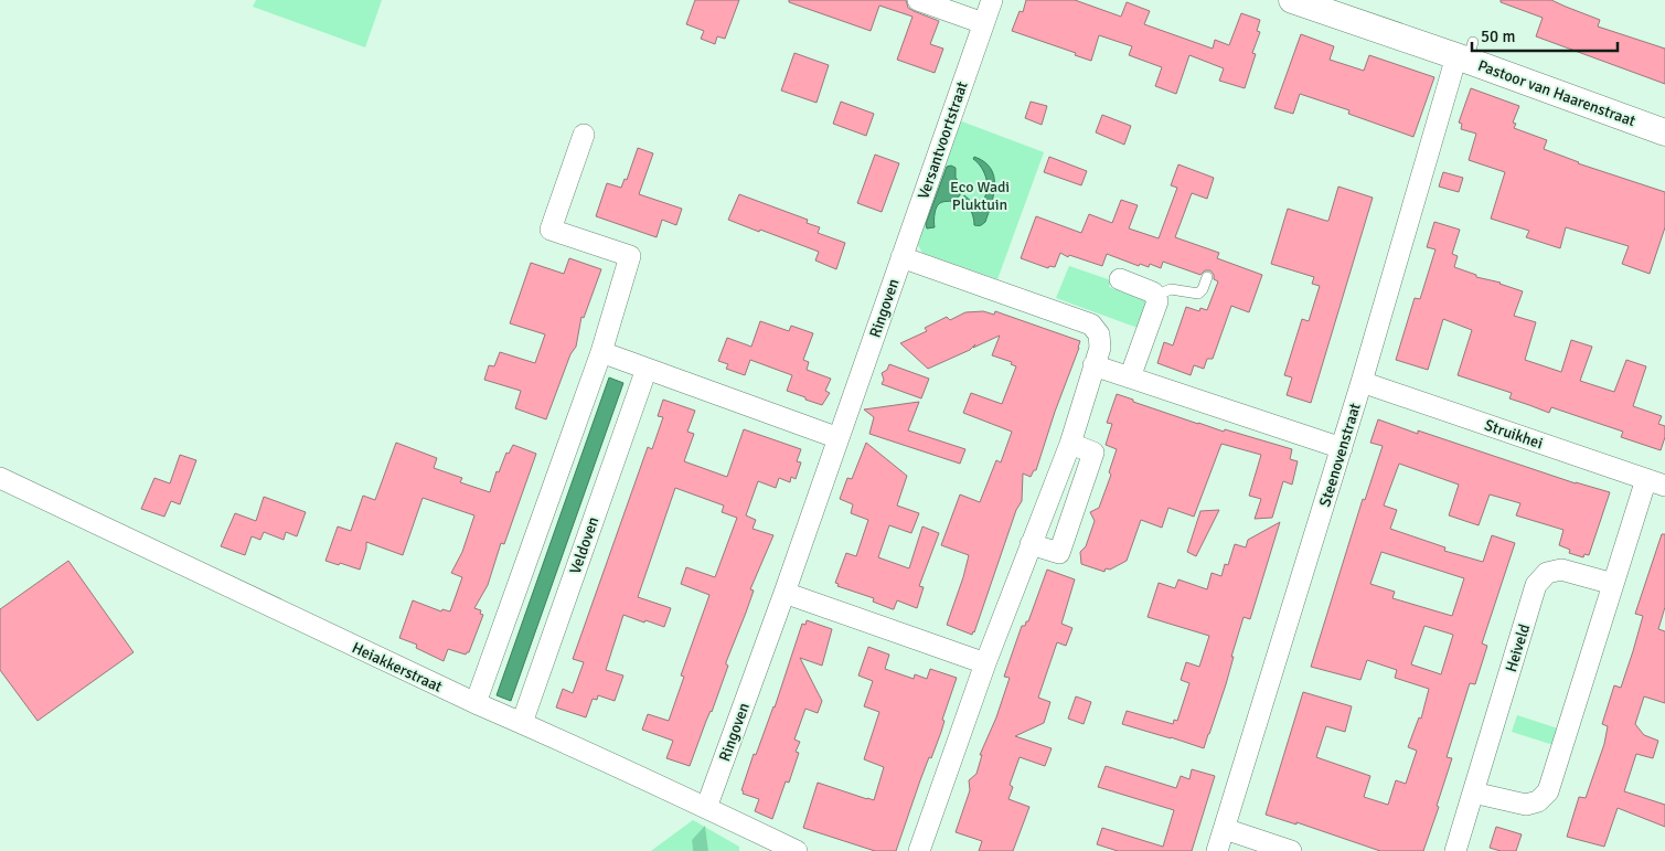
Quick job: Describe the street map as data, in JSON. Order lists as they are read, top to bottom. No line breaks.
{"streets":{"street":["Pastoor van Haarenstraat","Versantvoortstraat","Ringoven","Struikhei","Steenovenstraat","Veldoven","Heiveld","Heiakkerstraat"]},"crossings":[["Pastoor van Haarenstraat","Steenovenstraat"],["Versantvoortstraat","Ringoven"],["Ringoven","Heiakkerstraat"],["Struikhei","Steenovenstraat"],["Veldoven","Heiakkerstraat"]],"parks":["Eco Wadi Pluktuin"],"scale_bar":"50 m"}
